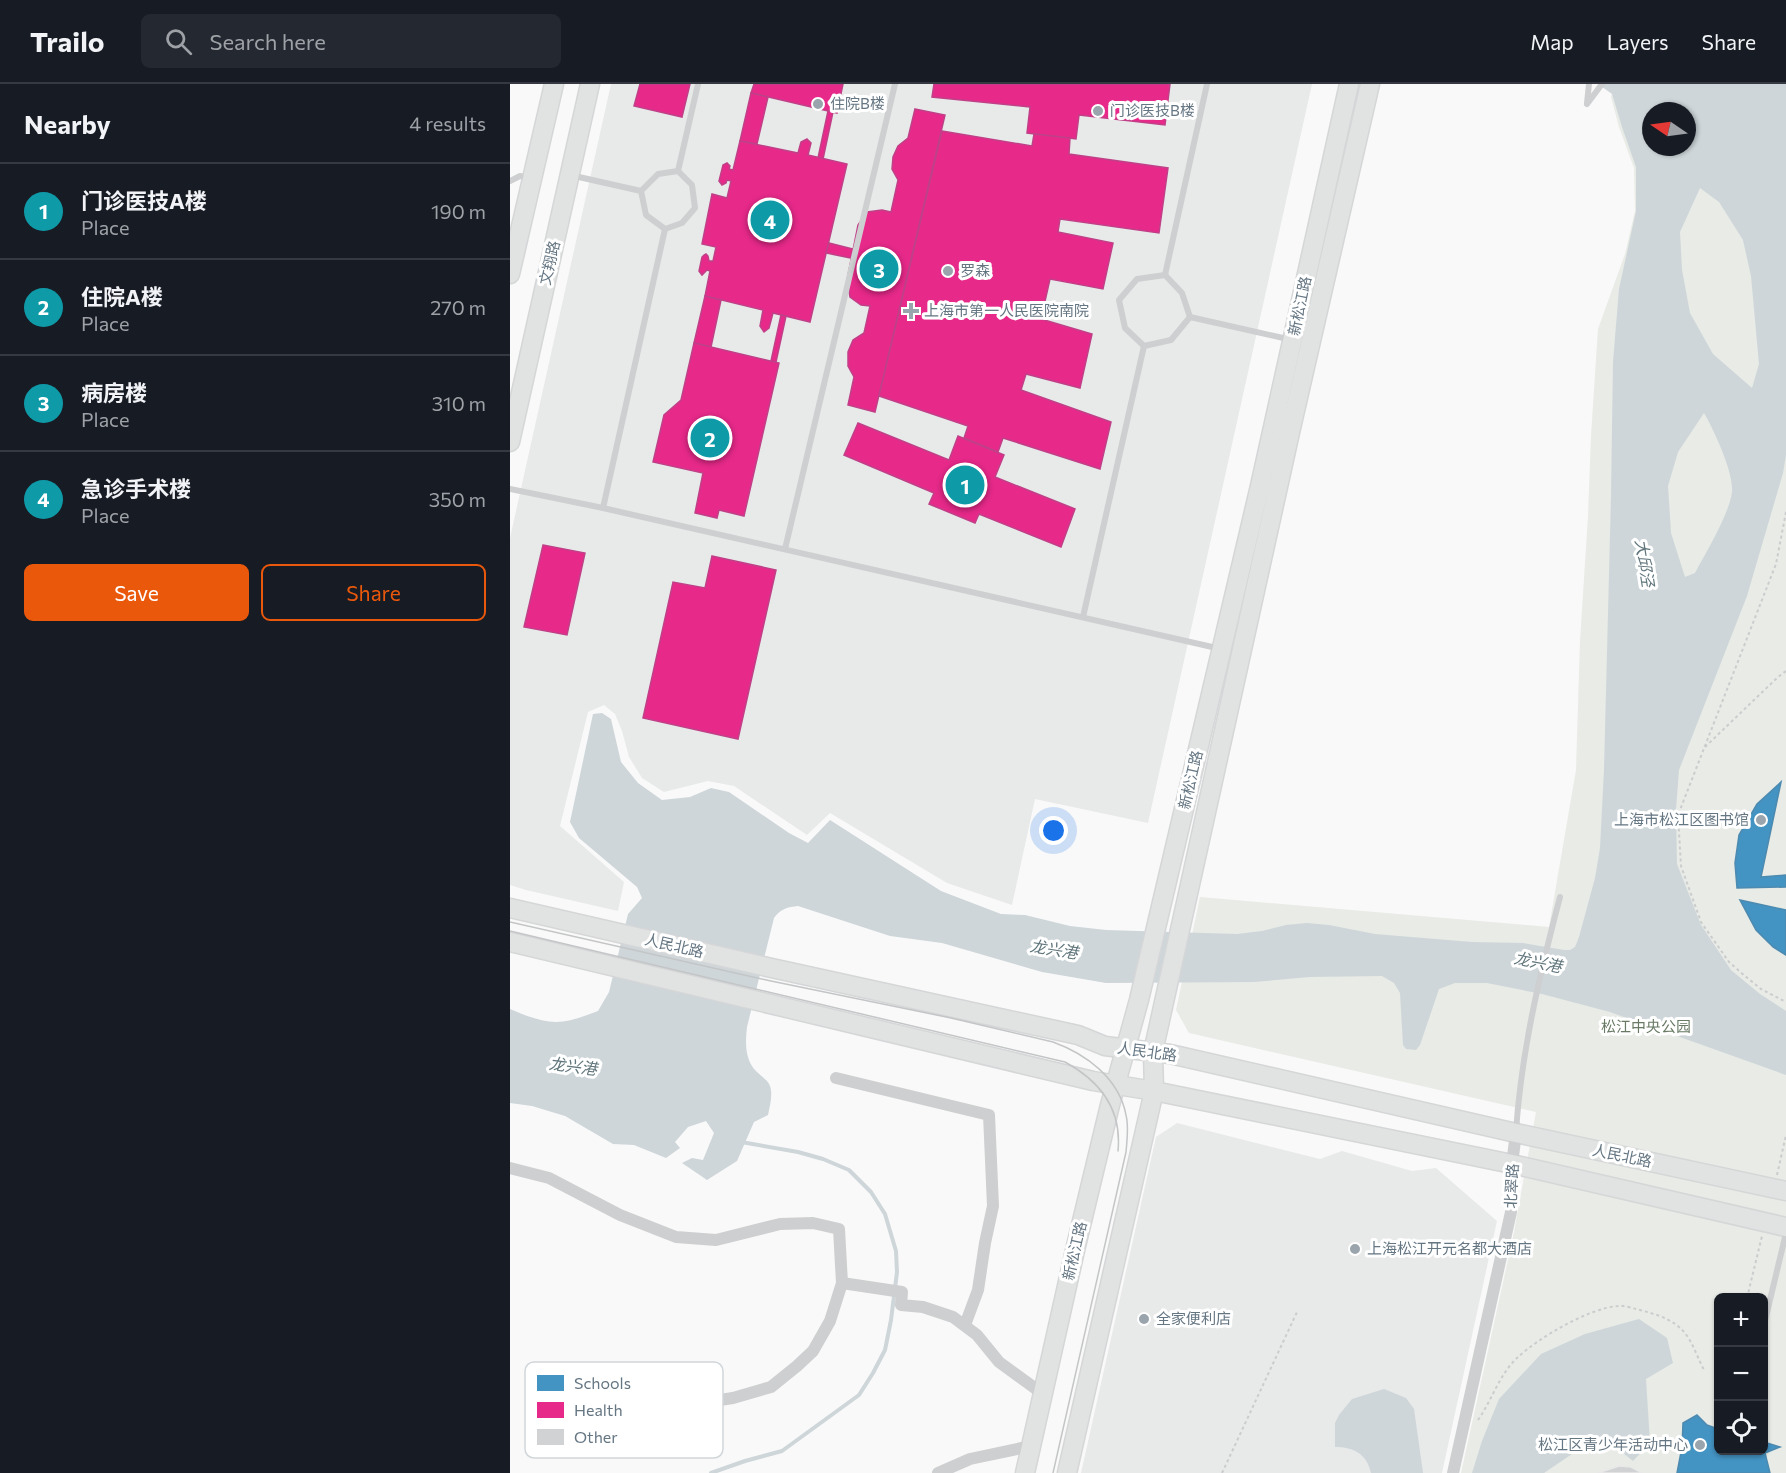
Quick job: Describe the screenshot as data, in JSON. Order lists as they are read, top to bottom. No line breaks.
{"streets":{"main road":["文翔路","新松江路","人民北路"],"street":["北翠路"]},"crossings":[["新松江路","人民北路"],["人民北路","北翠路"]],"water":["大邱泾","龙兴港"],"parks":["松江中央公园"],"places":{"other":["住院B楼","门诊医技B楼","罗森","上海市松江区图书馆","上海松江开元名都大酒店","全家便利店","松江区青少年活动中心"],"health":["上海市第一人民医院南院"]},"legend":["Schools","Health","Other"],"north":"left","page":{"header":"Trailo","search":"Search here","nav":["Map","Layers","Share"],"heading":["Nearby","4 results"],"list":[{"mark":"1","name":"门诊医技A楼","note":"Place","value":"190 m"},{"mark":"2","name":"住院A楼","note":"Place","value":"270 m"},{"mark":"3","name":"病房楼","note":"Place","value":"310 m"},{"mark":"4","name":"急诊手术楼","note":"Place","value":"350 m"}],"pins":["4","3","2","1"],"buttons":["Save","Share"],"map_buttons":["+","−"]}}
